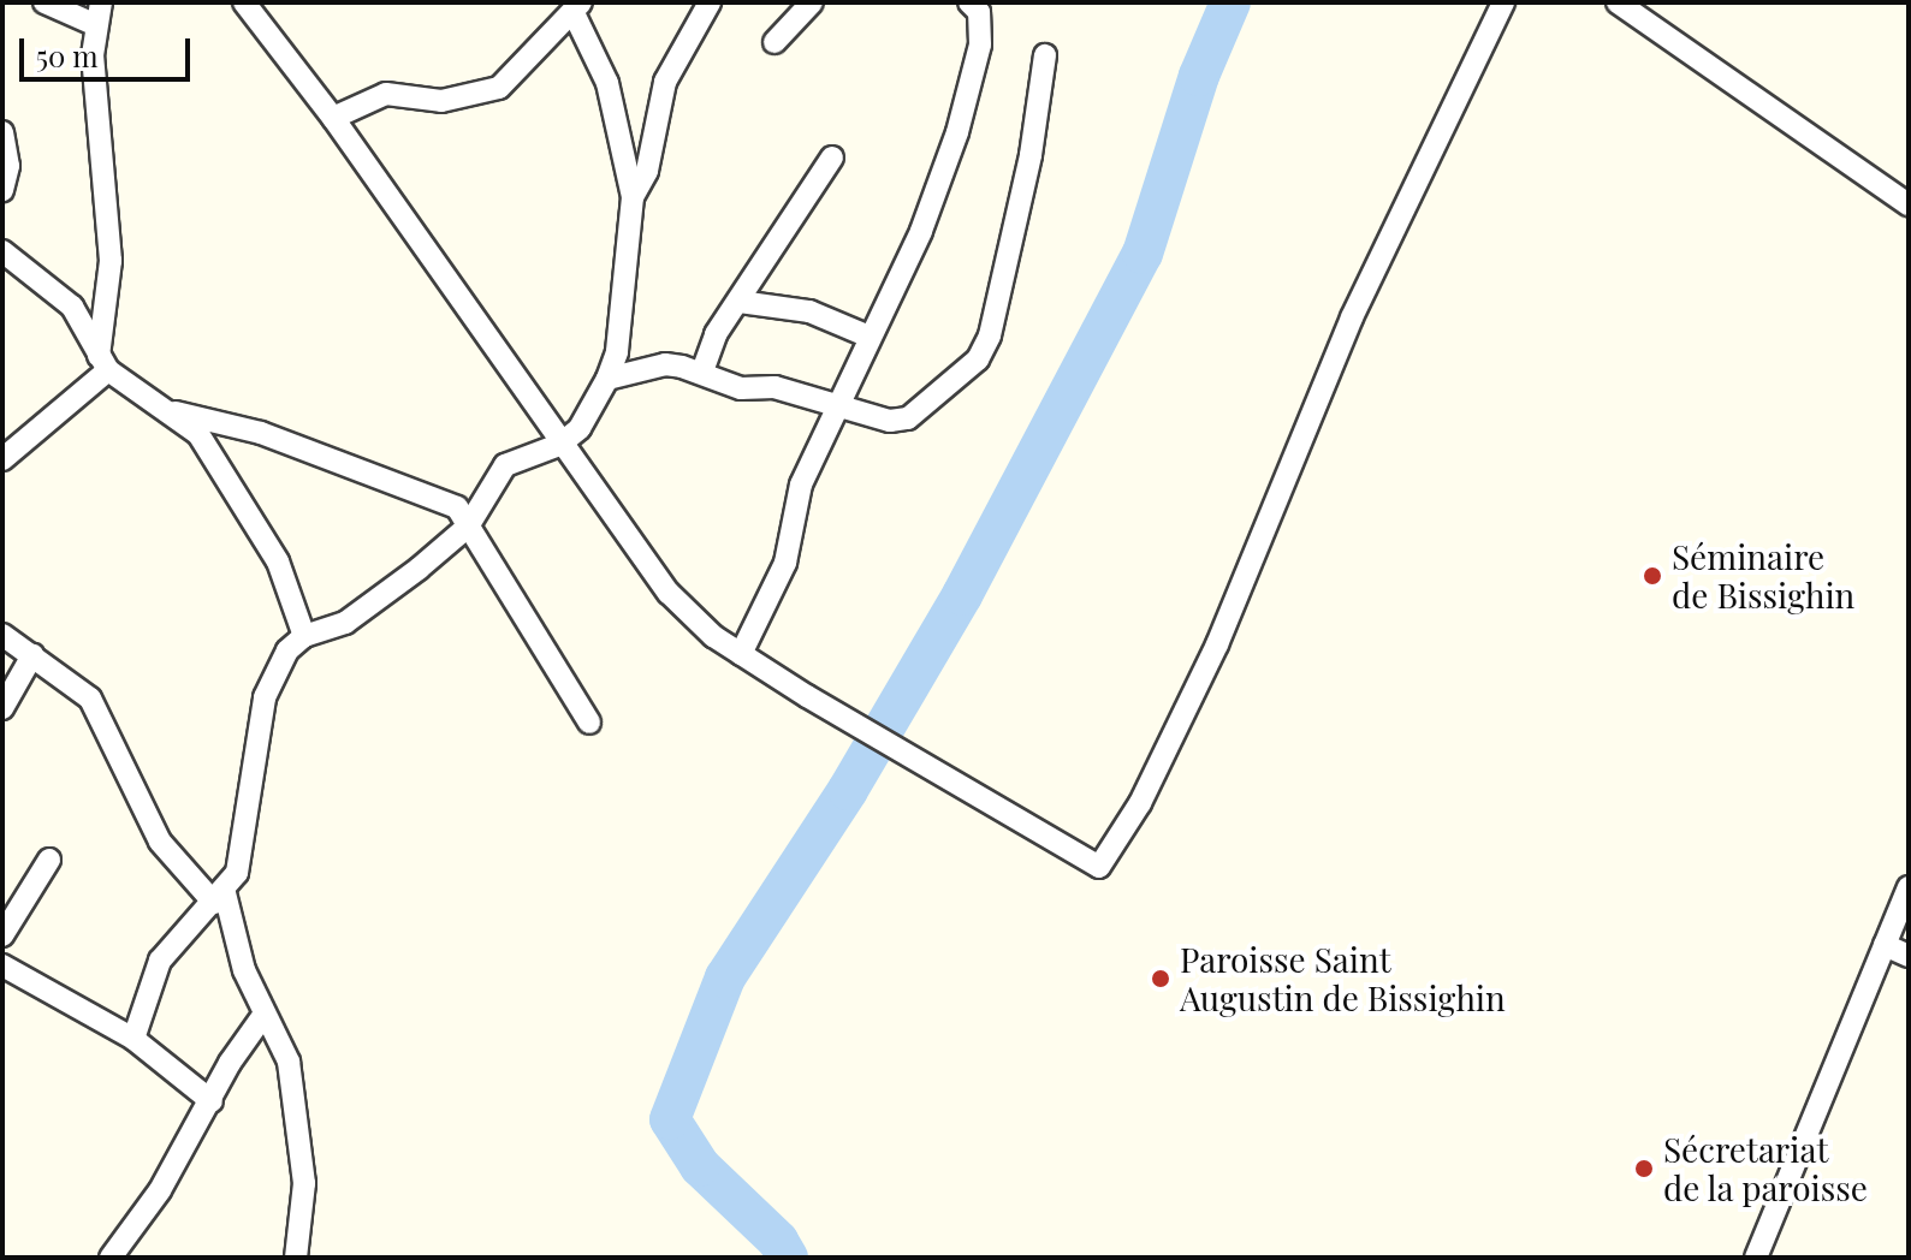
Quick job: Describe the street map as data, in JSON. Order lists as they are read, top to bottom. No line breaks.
{"places":["Séminaire de Bissighin","Paroisse Saint Augustin de Bissighin","Sécretariat de la paroisse"],"scale_bar":"50 m"}
